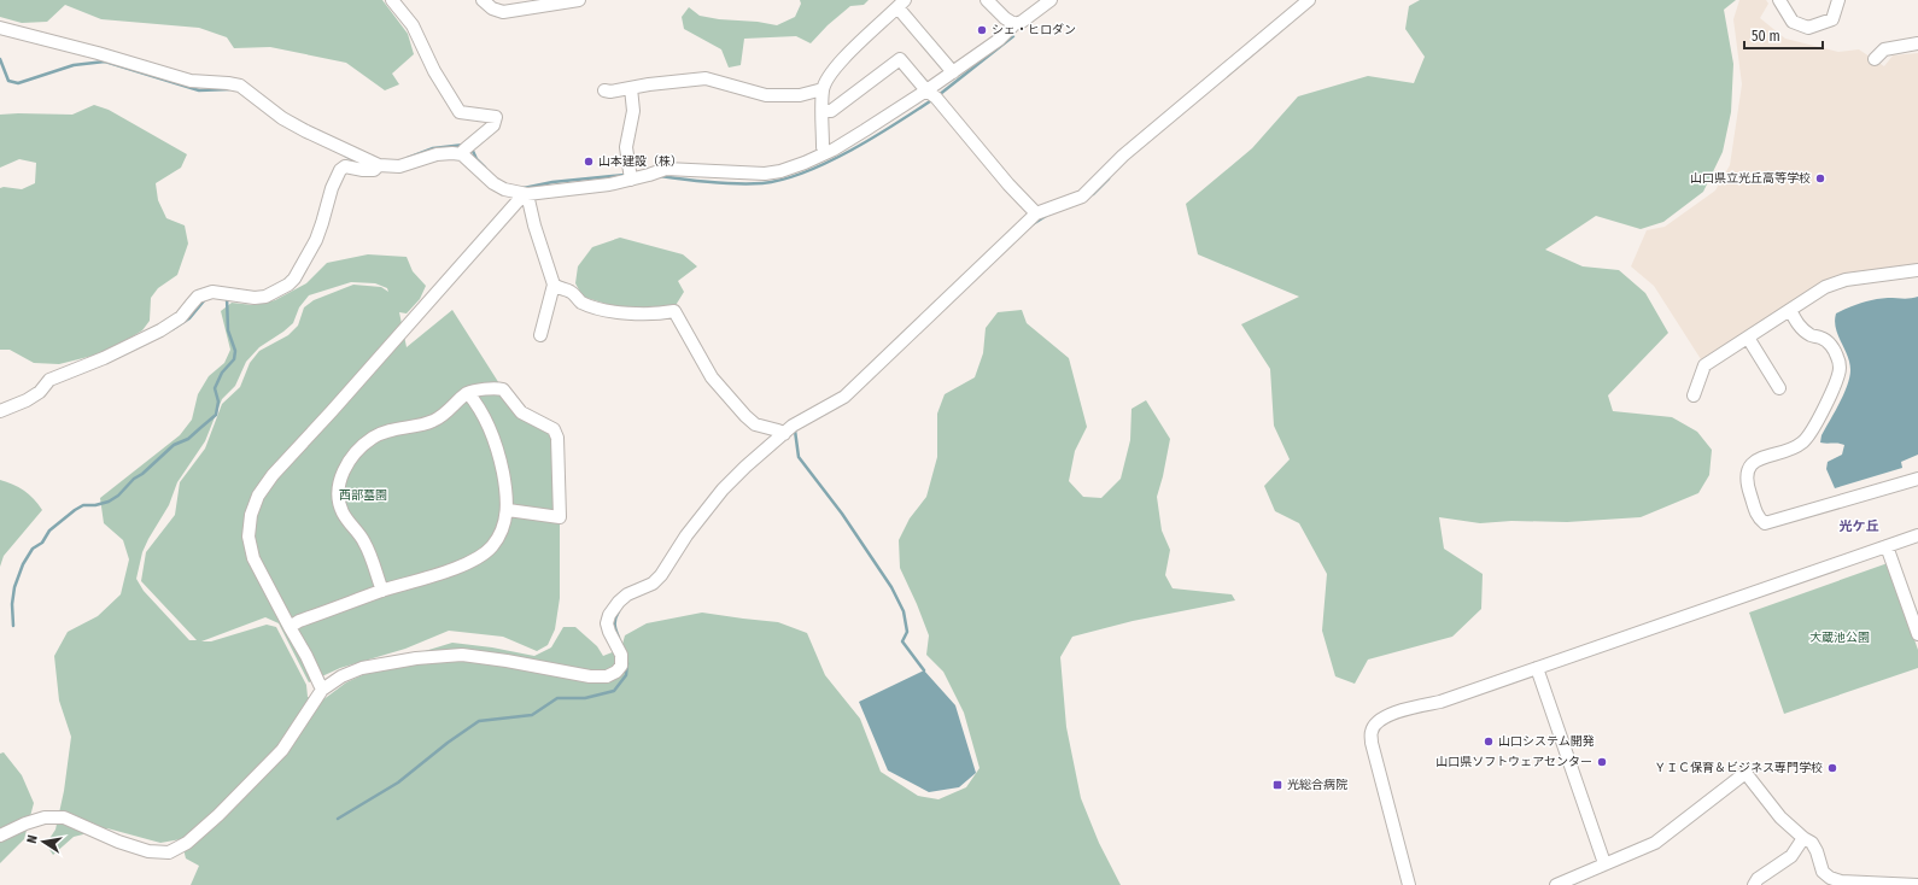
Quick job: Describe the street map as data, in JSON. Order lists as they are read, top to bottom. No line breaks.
{"districts":["光ケ丘"],"parks":["西部墓園","大蔵池公園"],"places":{"other":["シェ・ヒロダン","山本建設（株）","山口県立光丘高等学校","山口システム開発","山口県ソフトウェアセンター","ＹＩＣ保育＆ビジネス専門学校"],"transit":["光総合病院"]},"scale_bar":"50 m","north":"left"}
